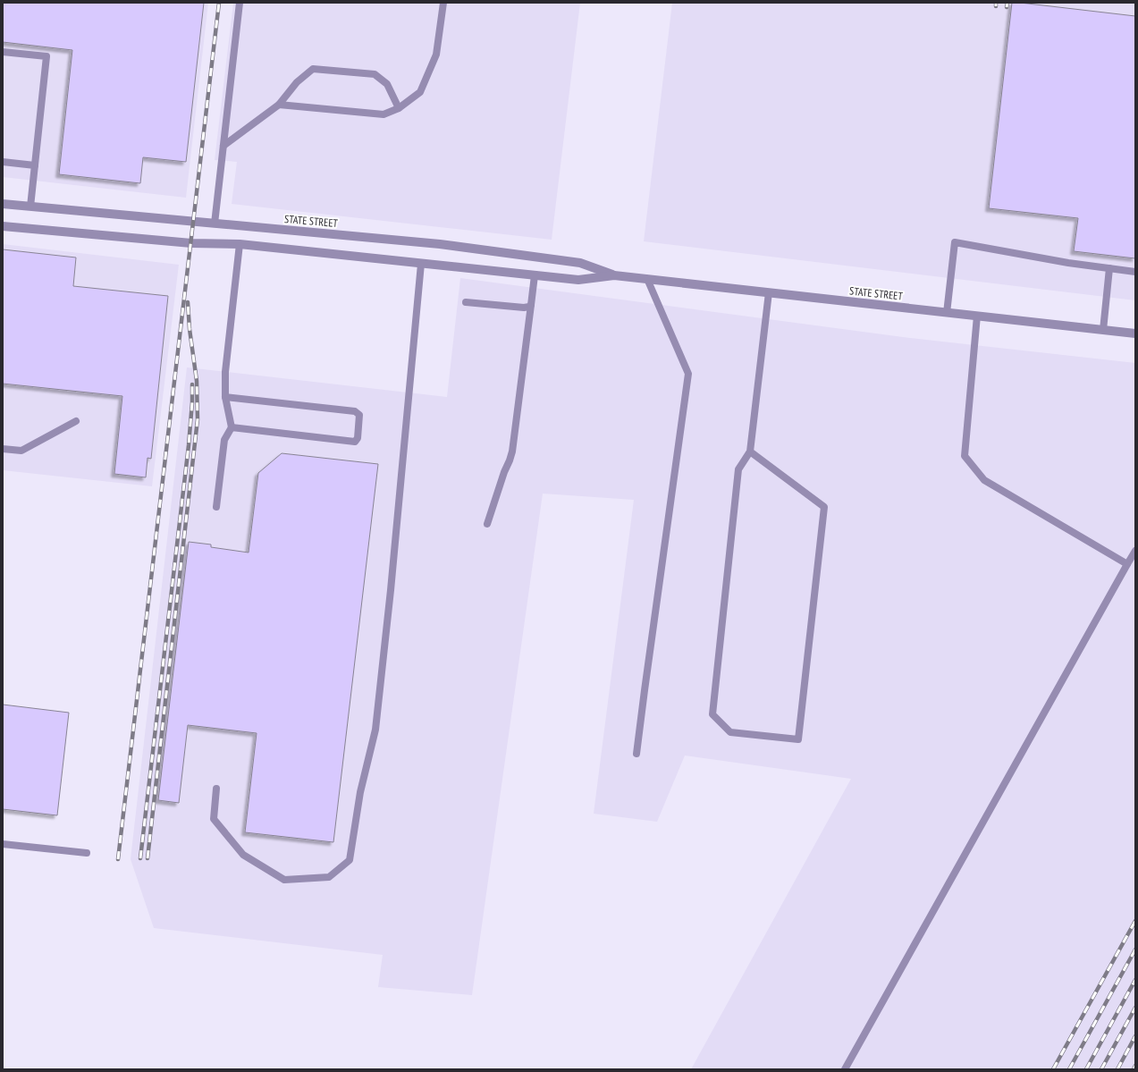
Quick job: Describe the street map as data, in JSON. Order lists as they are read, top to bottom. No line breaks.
{"streets":{"street":["STATE STREET"]}}
